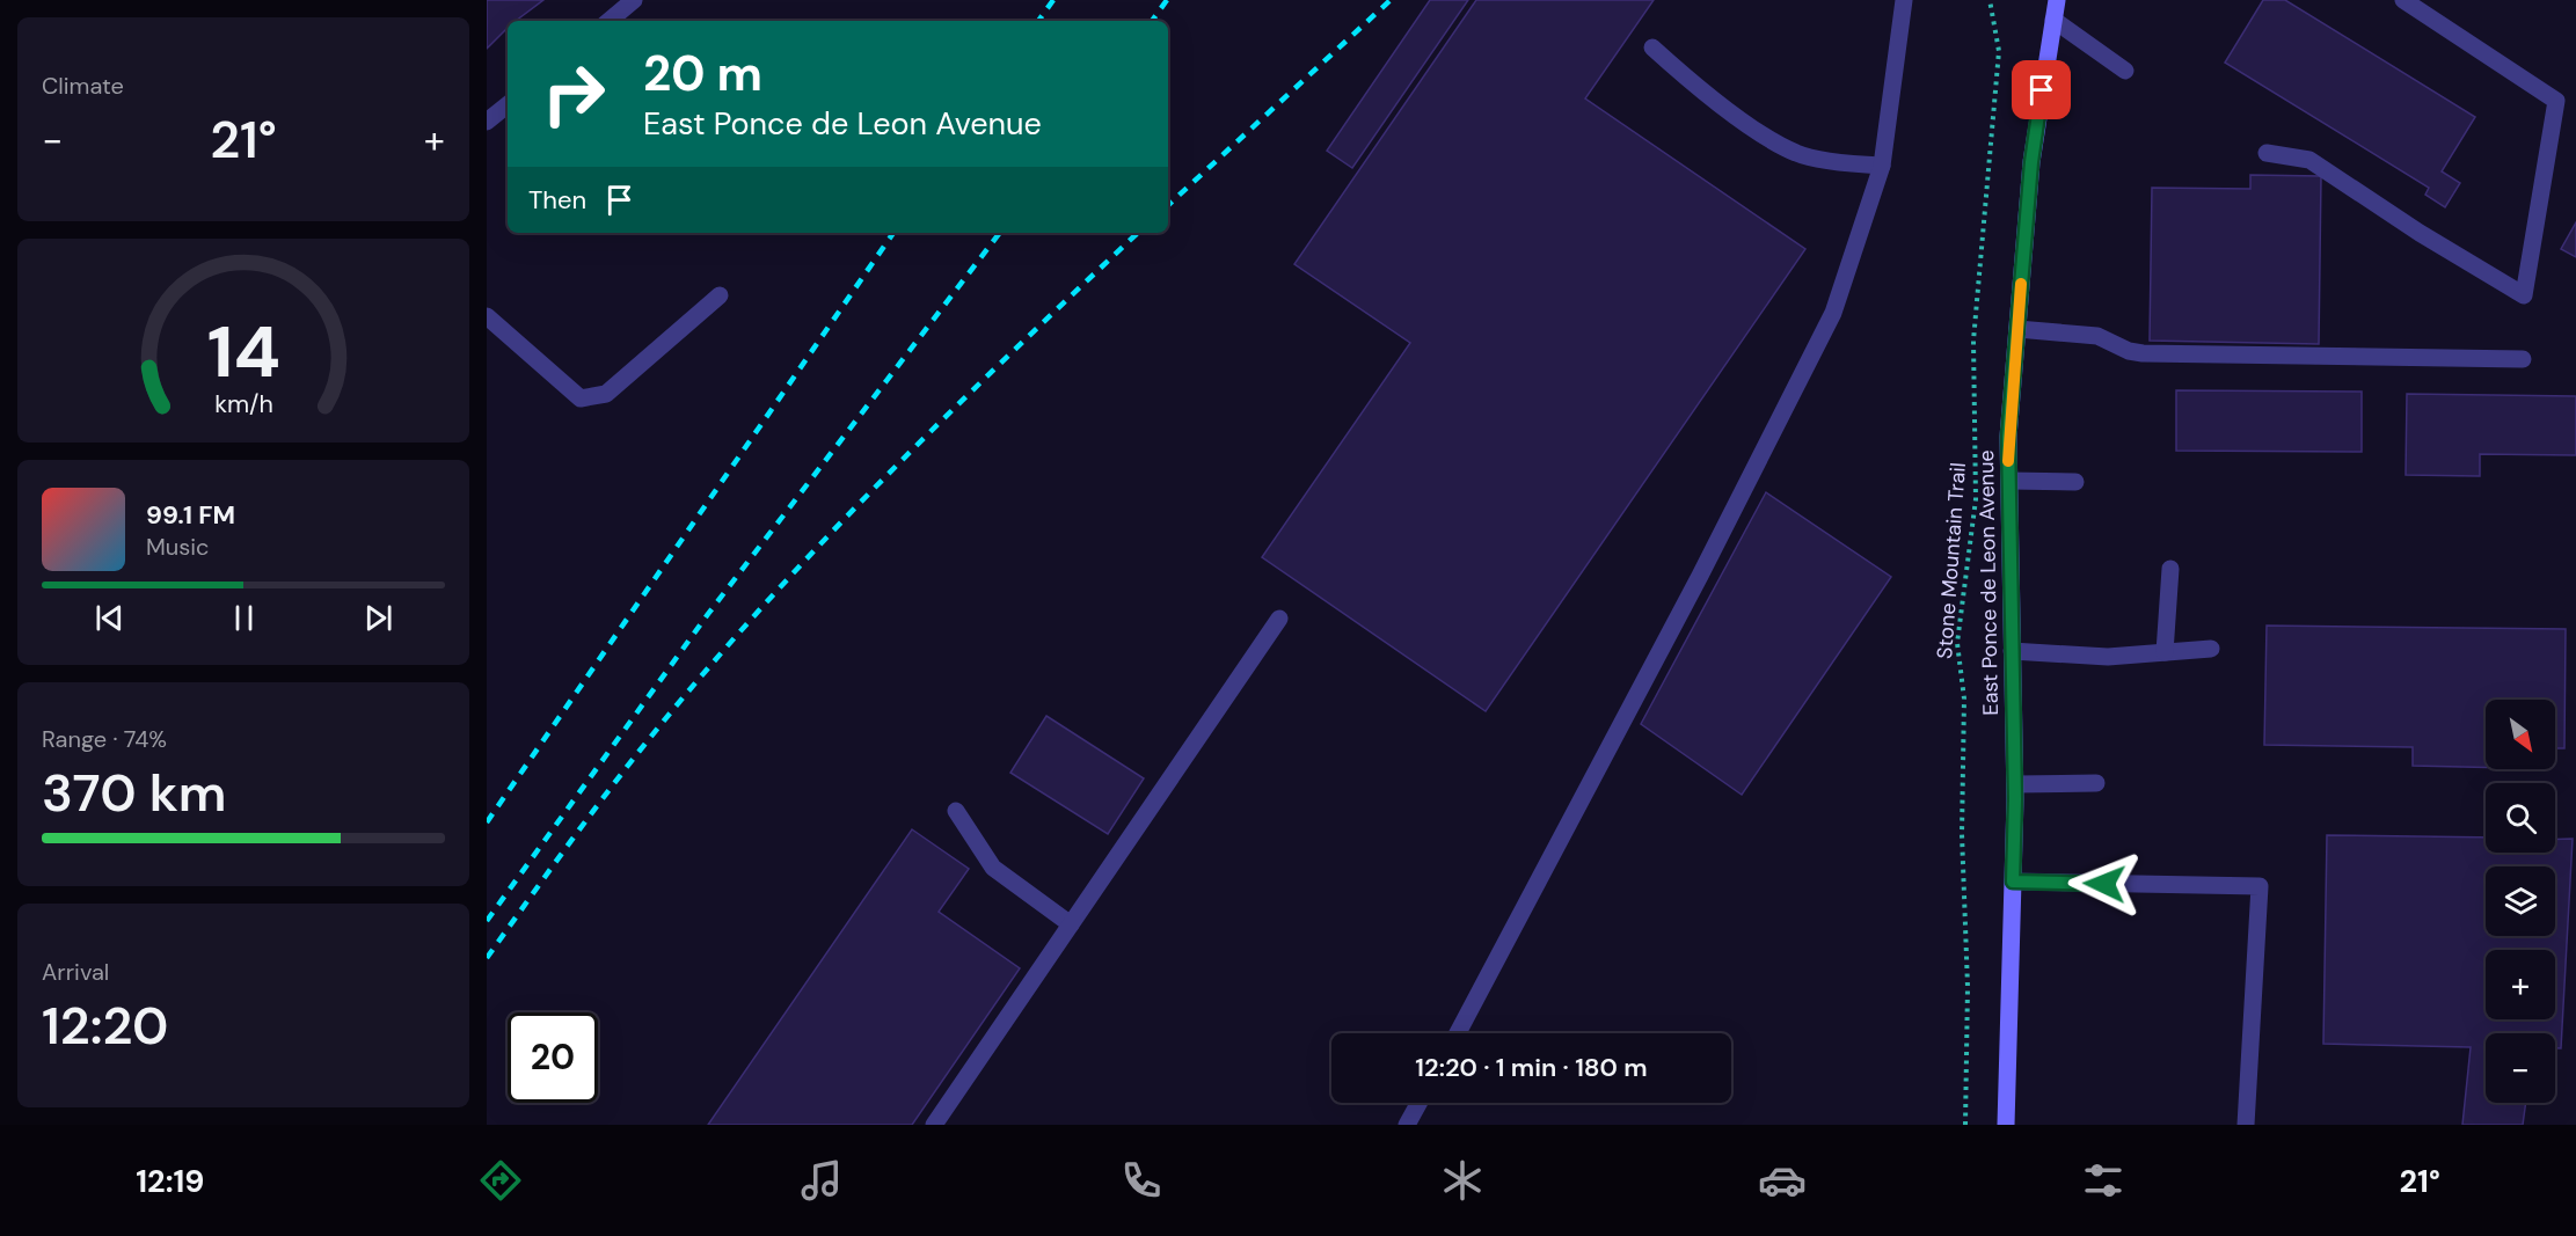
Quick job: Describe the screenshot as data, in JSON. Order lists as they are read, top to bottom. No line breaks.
{"streets":{"main road":["East Ponce de Leon Avenue"],"path":["Stone Mountain Trail"]},"north":"bottom right","page":{"tile":["Climate",["Range · 74%","370 km"],["Arrival","12:20"]],"turn":["20 m","East Ponce de Leon Avenue"],"heat":["−","21°","+"],"then":"Then","song":["99.1 FM","Music"],"map_buttons":["+","−"],"limit":"20","trip":"12:20 · 1 min · 180 m","tabs":["12:19","21°"],"gauge":["14","km/h"]}}
